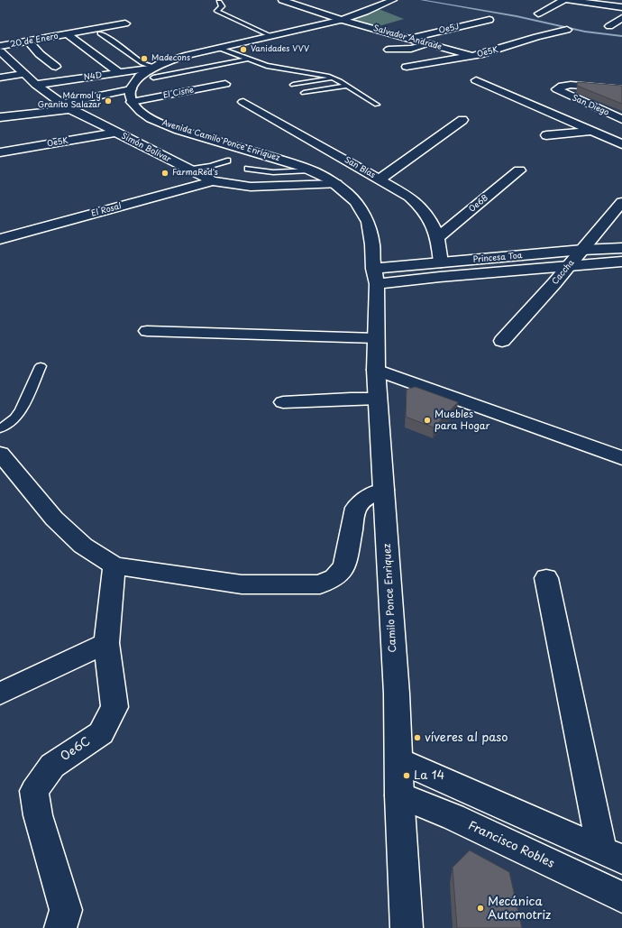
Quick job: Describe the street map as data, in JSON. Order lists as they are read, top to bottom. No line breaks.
{"streets":{"street":["Oe5J","Salvador Andrade","20 de Enero","Oe5K","N4D","El Cisne","San Diego","Avenida Camilo Ponce Enríquez","Simón Bolívar","San Blas","Oe6B","El Rosal","Princesa Toa","Caccha","Camilo Ponce Enrìquez","Oe6C","Francisco Robles"]},"crossings":[["Oe5J","Salvador Andrade"],["Salvador Andrade","Oe5K"],["20 de Enero","N4D"],["Oe5K","Simón Bolívar"],["N4D","Simón Bolívar"],["El Cisne","Avenida Camilo Ponce Enríquez"],["Avenida Camilo Ponce Enríquez","Simón Bolívar"],["Avenida Camilo Ponce Enríquez","Princesa Toa"],["Avenida Camilo Ponce Enríquez","Camilo Ponce Enrìquez"],["Simón Bolívar","El Rosal"],["San Blas","Oe6B"],["San Blas","Princesa Toa"],["Princesa Toa","Caccha"],["Princesa Toa","Camilo Ponce Enrìquez"],["Camilo Ponce Enrìquez","Francisco Robles"]],"places":["Vanidades VVV","Madecons","Mármol y Granito Salazar","FarmaRed's","Muebles para Hogar","víveres al paso","La 14","Mecánica Automotriz"]}
